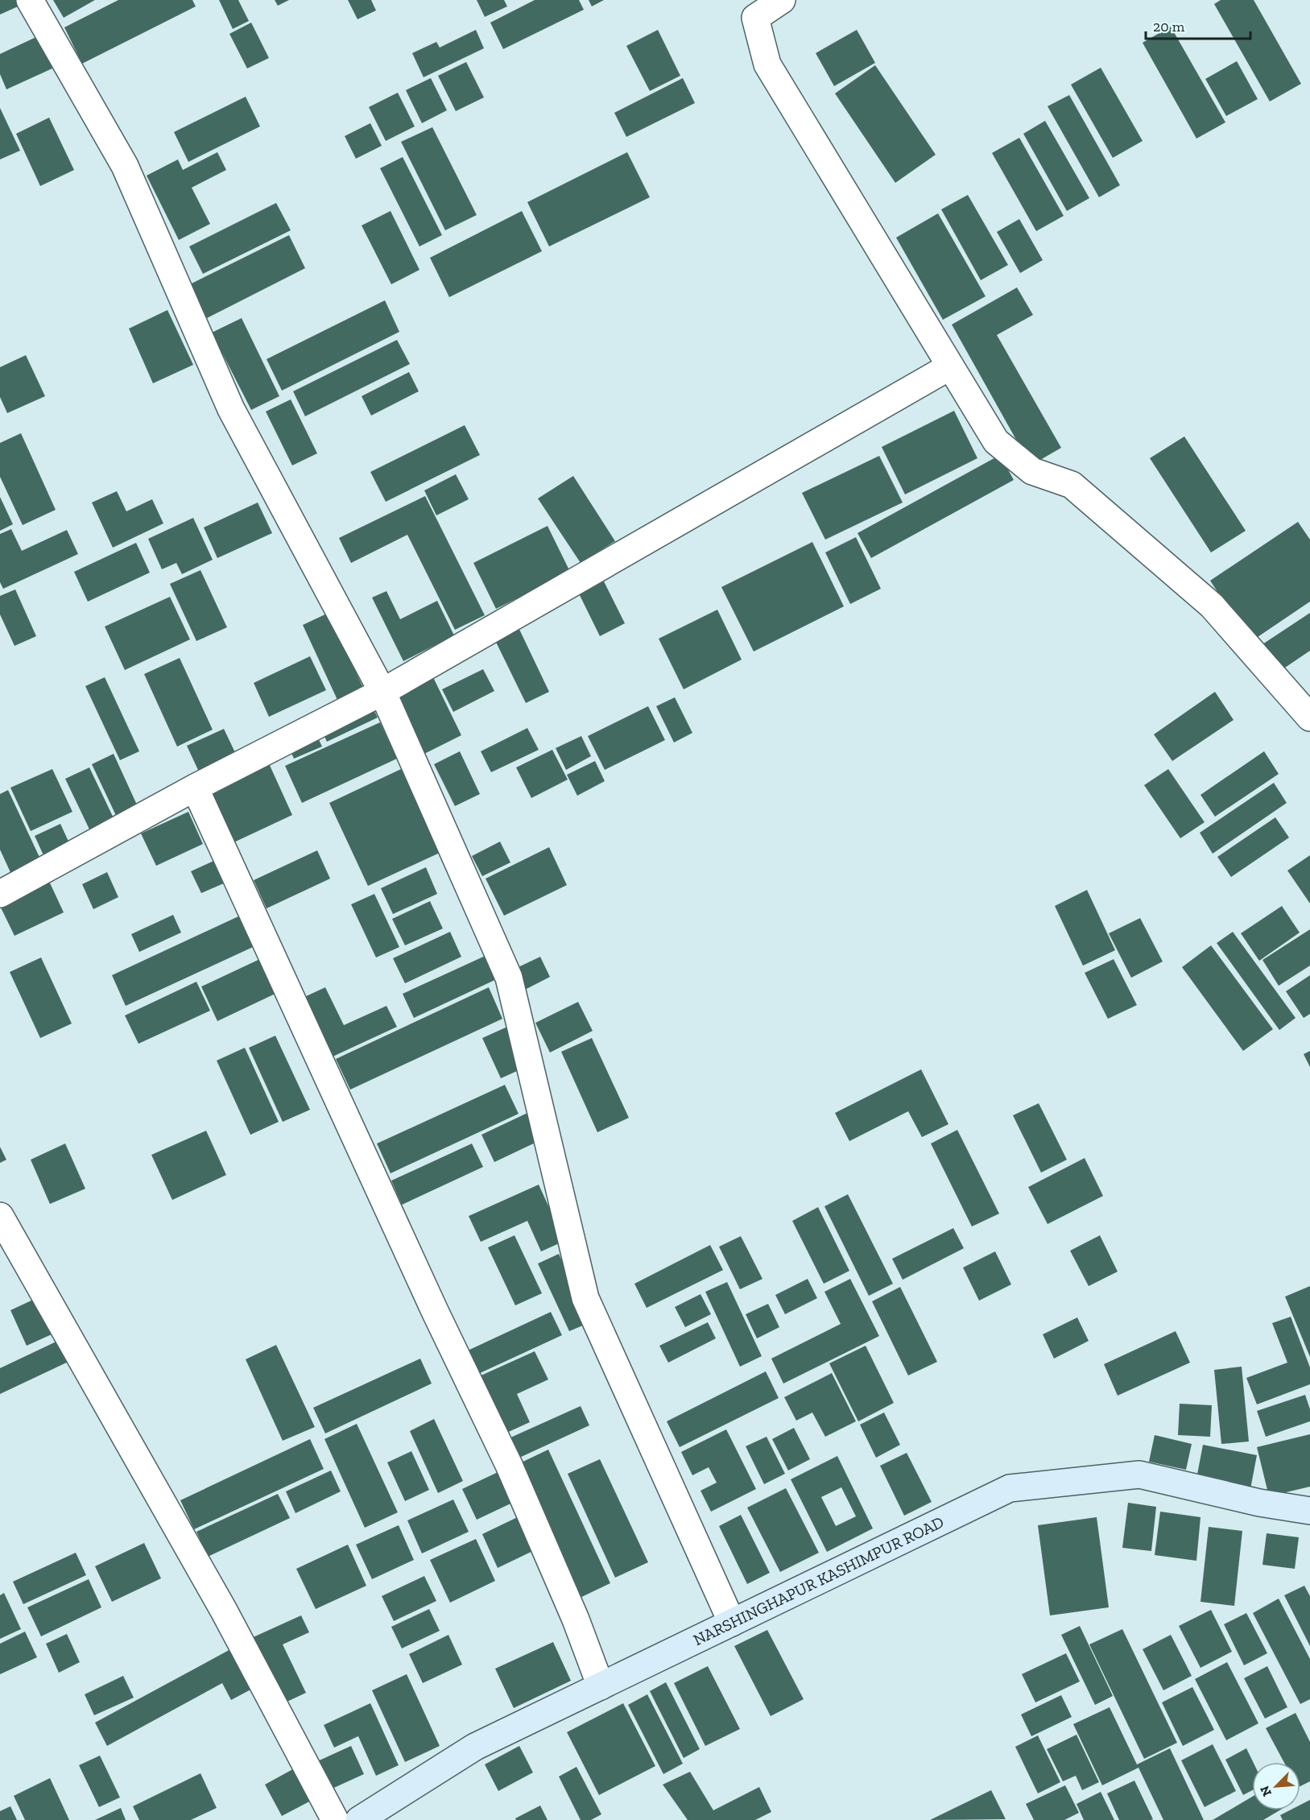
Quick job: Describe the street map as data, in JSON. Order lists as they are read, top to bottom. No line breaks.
{"streets":{"street":["NARSHINGHAPUR KASHIMPUR ROAD"]},"scale_bar":"20 m","north":"bottom left"}
